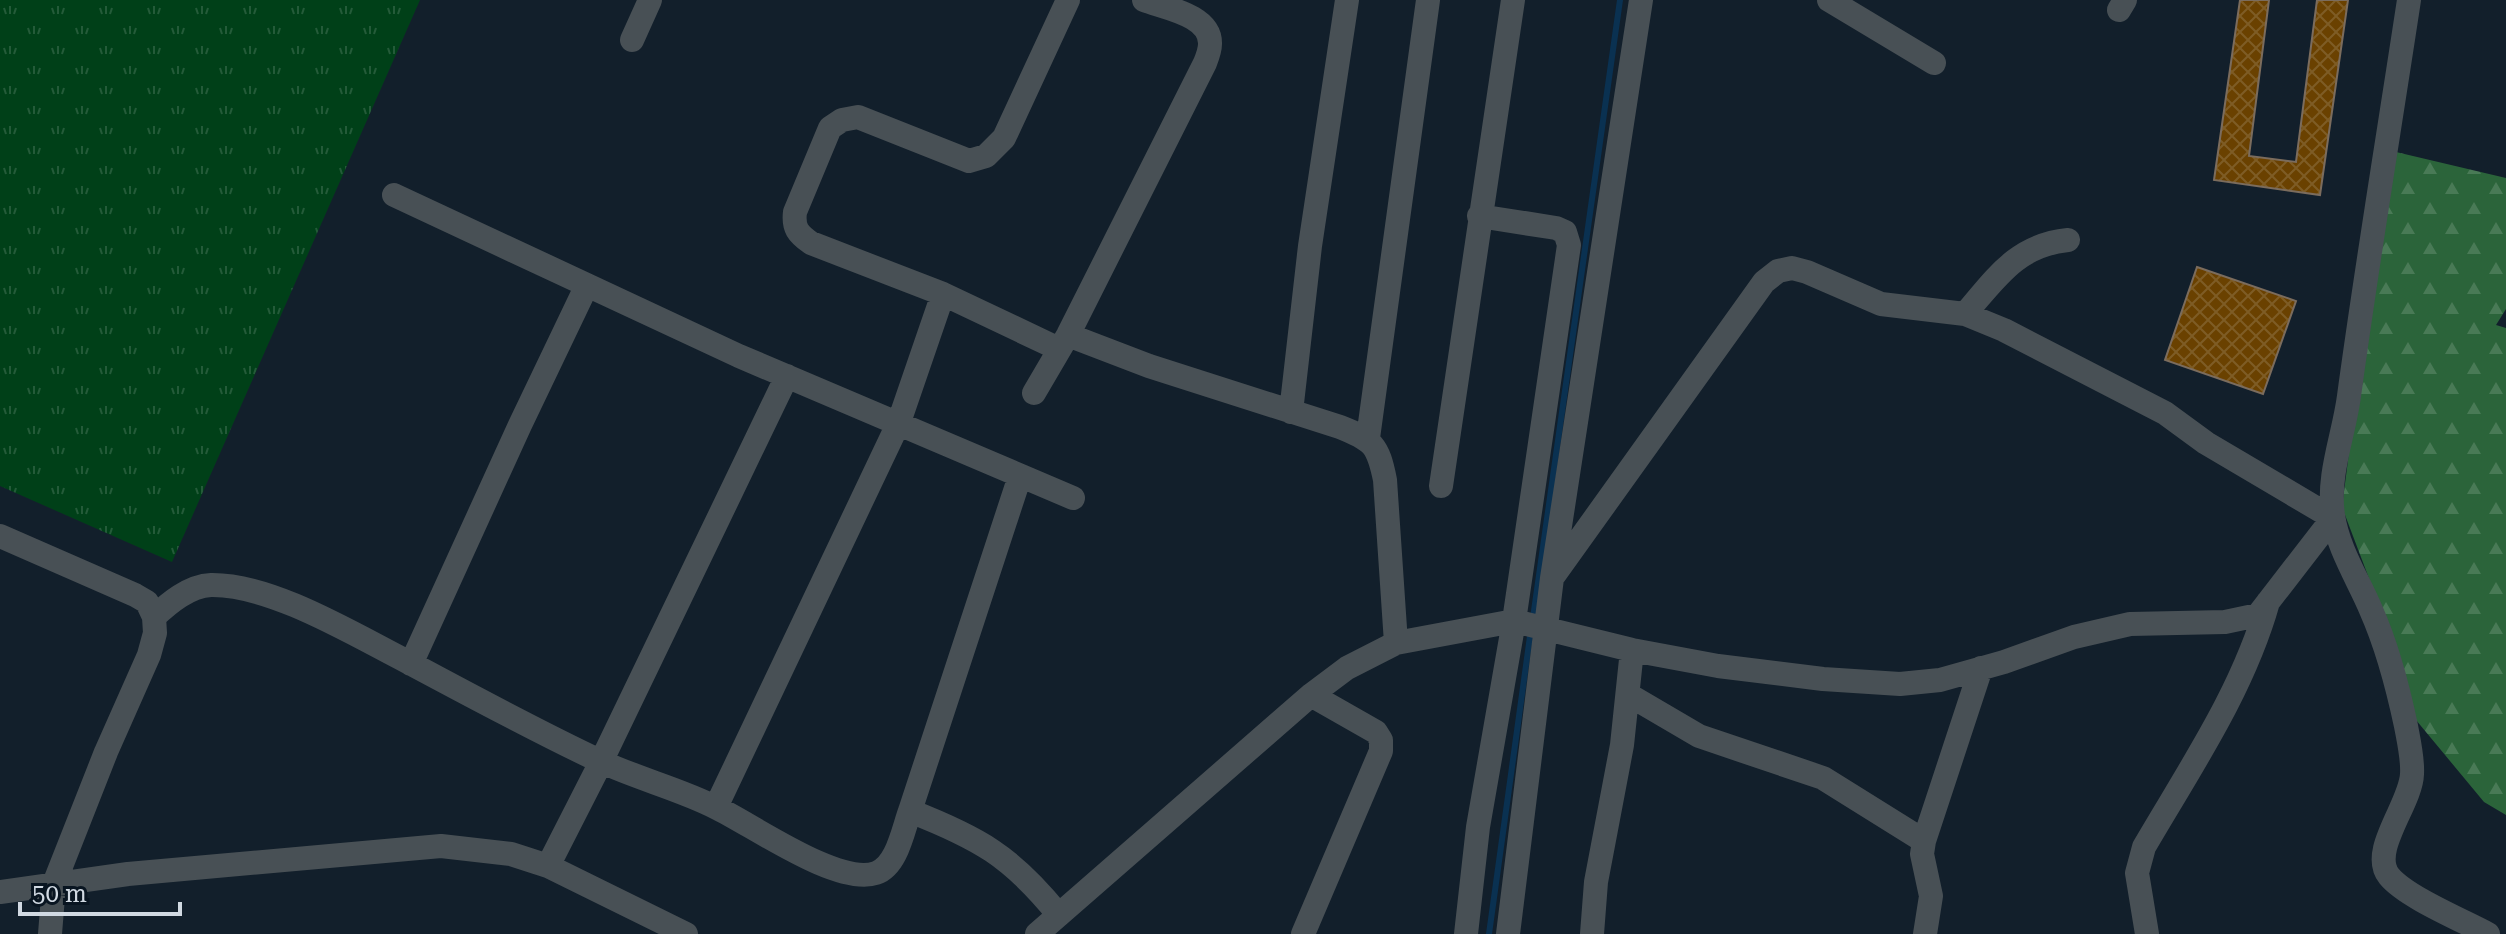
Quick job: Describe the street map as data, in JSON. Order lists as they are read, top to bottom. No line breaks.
{"scale_bar":"50 m"}
